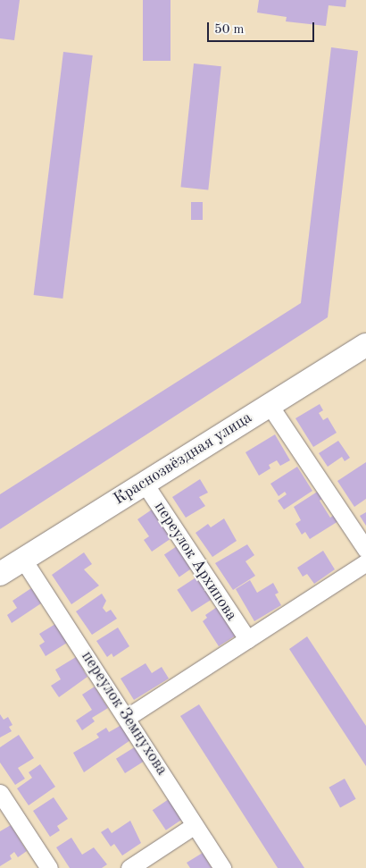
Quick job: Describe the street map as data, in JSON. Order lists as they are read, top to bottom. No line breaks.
{"streets":{"street":["Краснозвёздная улица","переулок Архипова","переулок Земнухова"]},"crossings":[["Краснозвёздная улица","переулок Архипова"],["Краснозвёздная улица","переулок Земнухова"]],"scale_bar":"50 m"}
